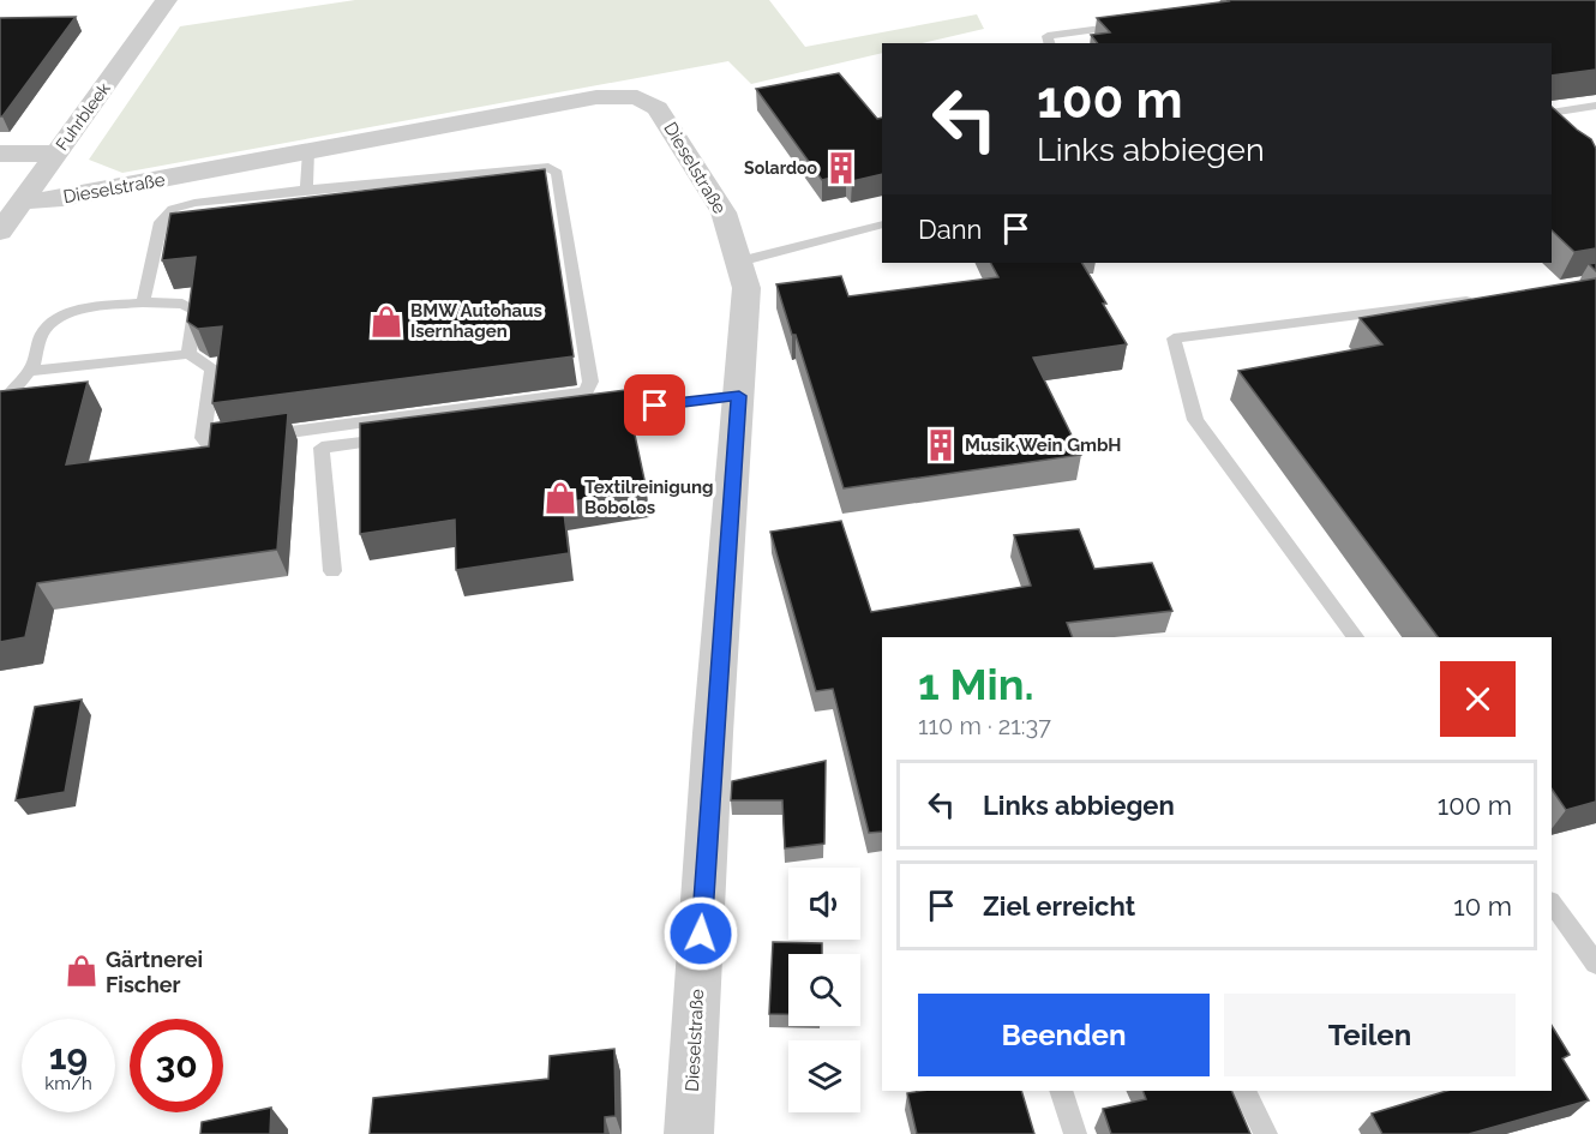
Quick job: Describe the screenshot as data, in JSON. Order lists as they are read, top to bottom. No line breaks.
{"streets":{"street":["Fuhrbleek","Dieselstraße"]},"crossings":[["Fuhrbleek","Dieselstraße"]],"places":{"building":["Solardoo","Musik Wein GmbH"],"shop":["BMW Autohaus Isernhagen","Textilreinigung Bobolos","Gärtnerei Fischer"]},"page":{"turn":["100 m","Links abbiegen"],"then":"Dann","heading":["1 Min.","110 m · 21:37"],"list":[{"name":"Links abbiegen","value":"100 m"},{"name":"Ziel erreicht","value":"10 m"}],"buttons":["Beenden","Teilen"],"speed":"19 km/h","limit":"30"}}
